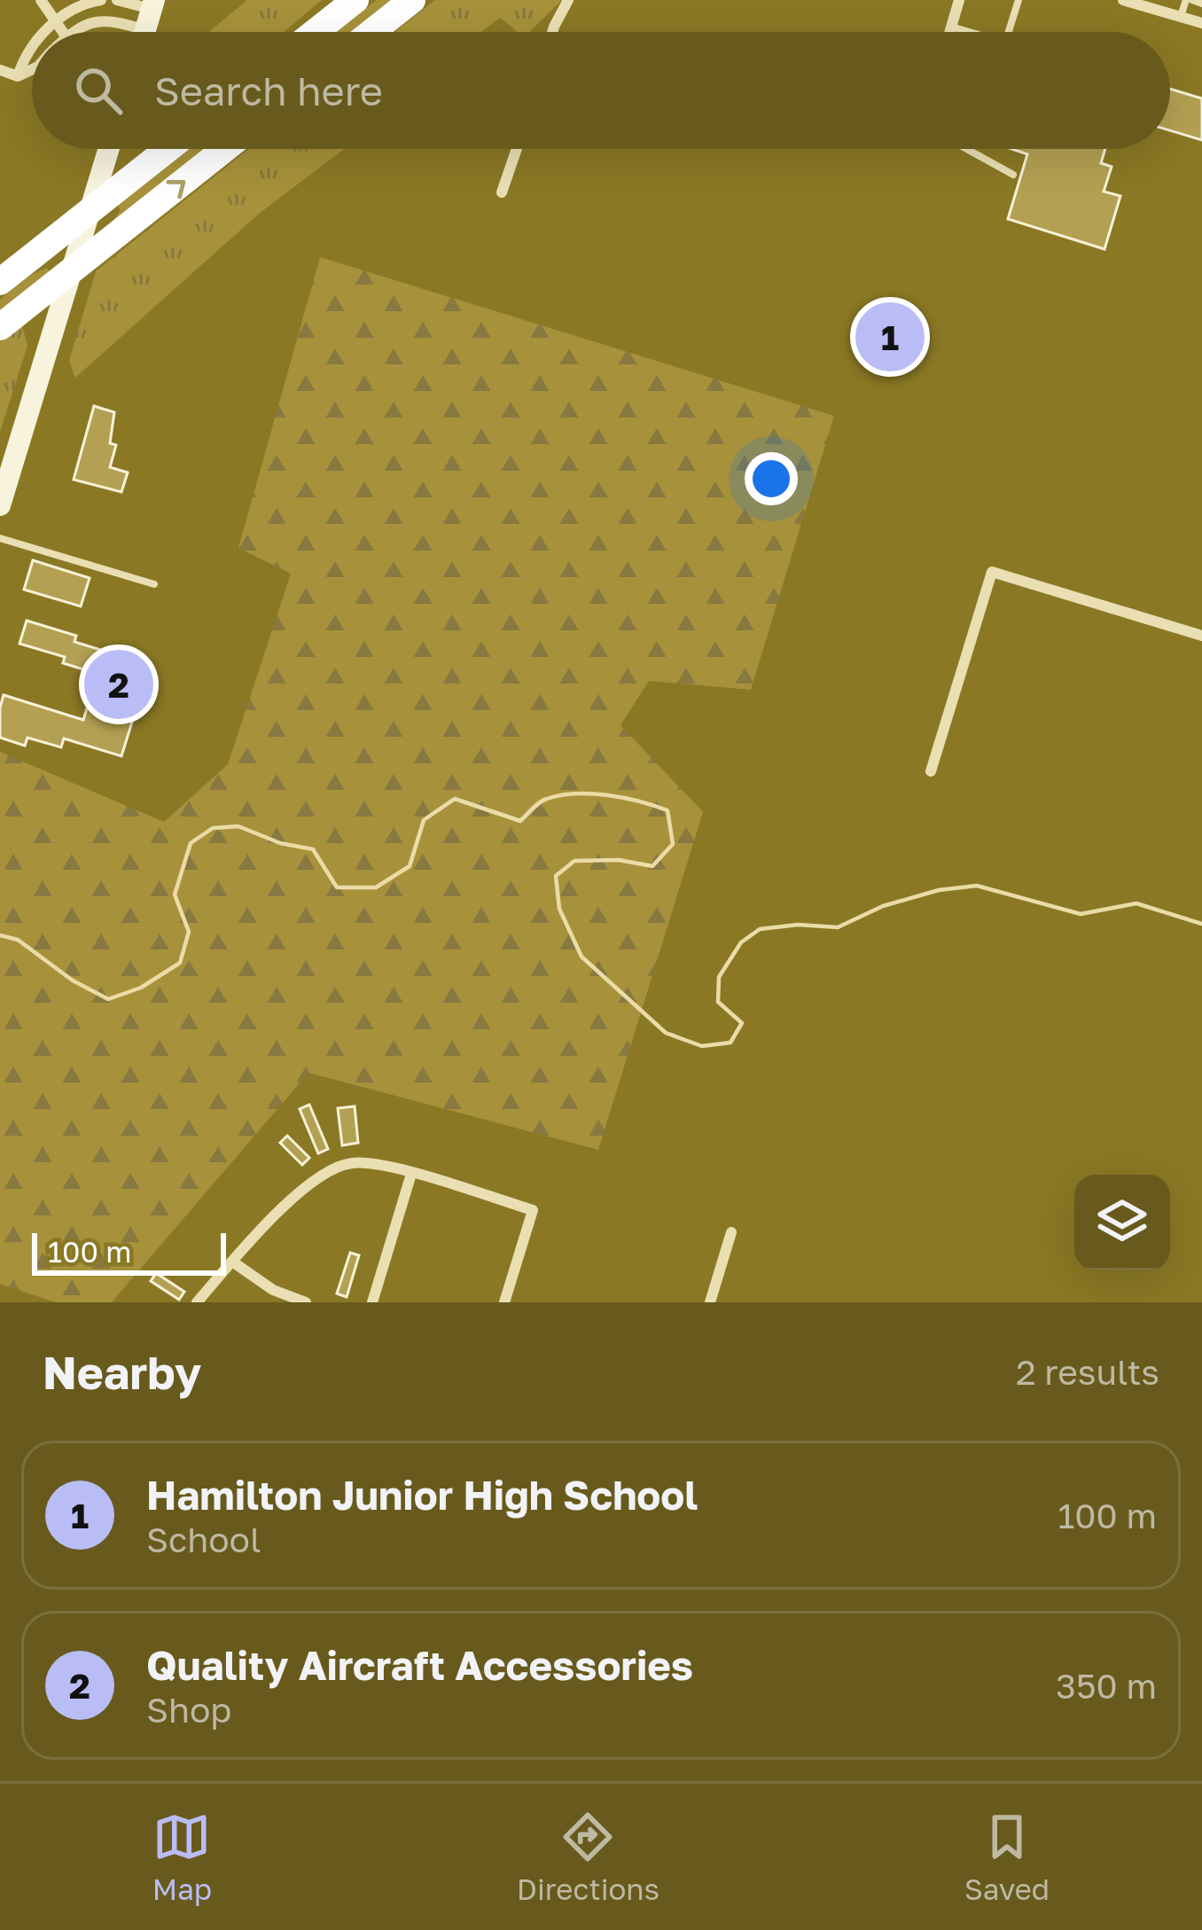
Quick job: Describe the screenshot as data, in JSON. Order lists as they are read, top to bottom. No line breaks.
{"scale_bar":"100 m","page":{"search":"Search here","pins":["1","2"],"scale":"100 m","heading":["Nearby","2 results"],"list":[{"mark":"1","name":"Hamilton Junior High School","note":"School","value":"100 m"},{"mark":"2","name":"Quality Aircraft Accessories","note":"Shop","value":"350 m"}],"nav":["Map","Directions","Saved"]}}
